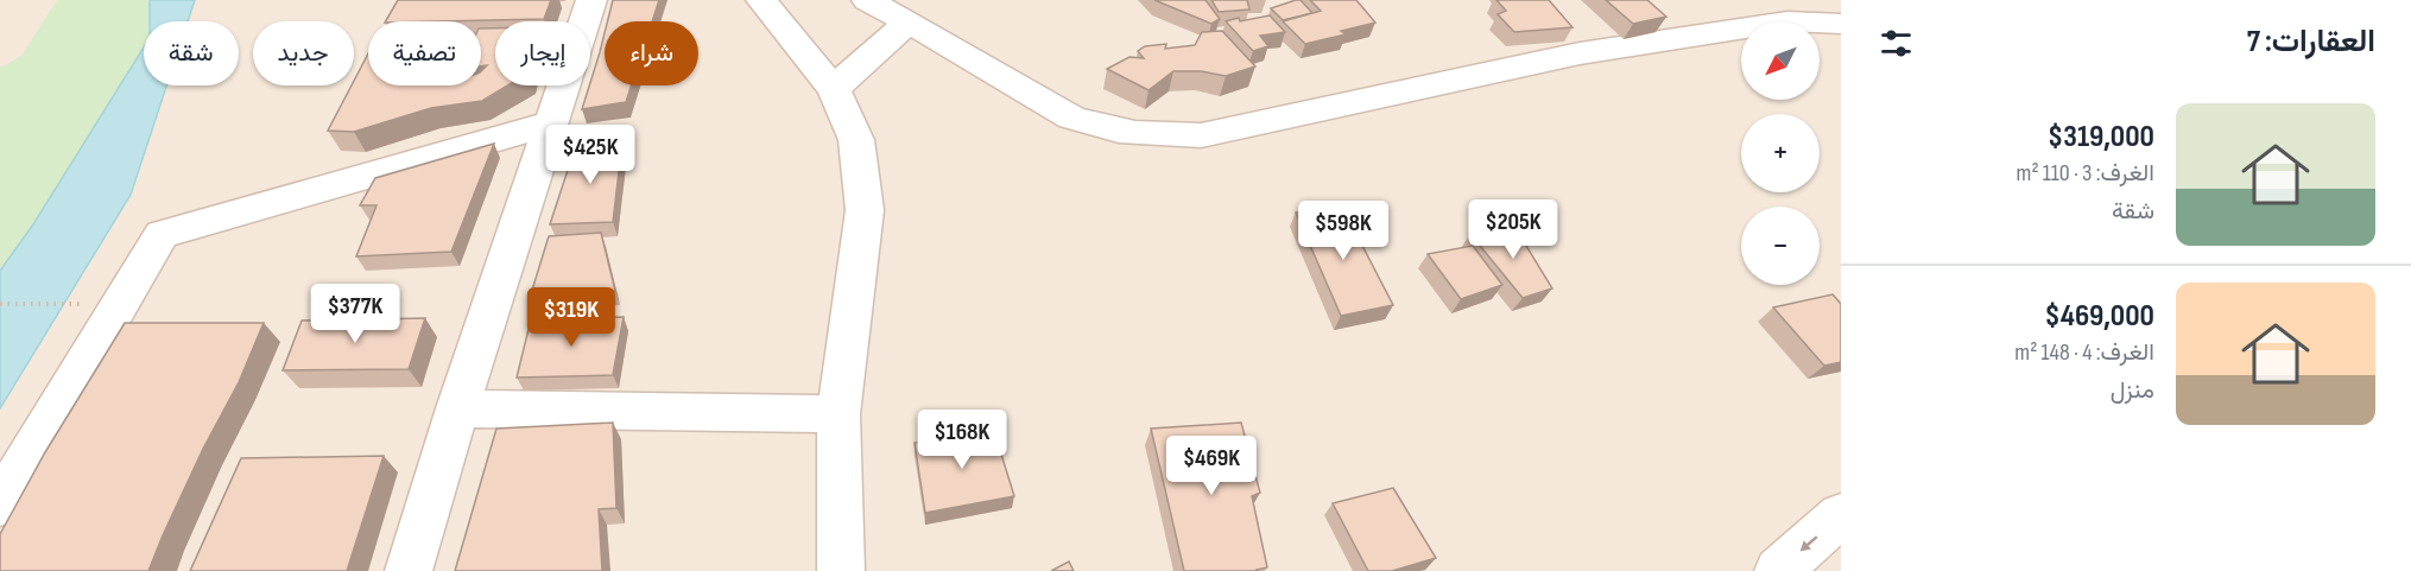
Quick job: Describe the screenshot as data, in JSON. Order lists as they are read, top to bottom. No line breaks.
{"north":"bottom left","page":{"heading":"العقارات: 7","map_buttons":["+","−"],"chip":["شراء","إيجار","تصفية","جديد","شقة"],"list":[{"name":"$319,000","note":"الغرف: 3 · 110 m² · شقة"},{"name":"$469,000","note":"الغرف: 4 · 148 m² · منزل"}],"price":["$425K","$205K","$598K","$377K","$319K","$168K","$469K"]}}
